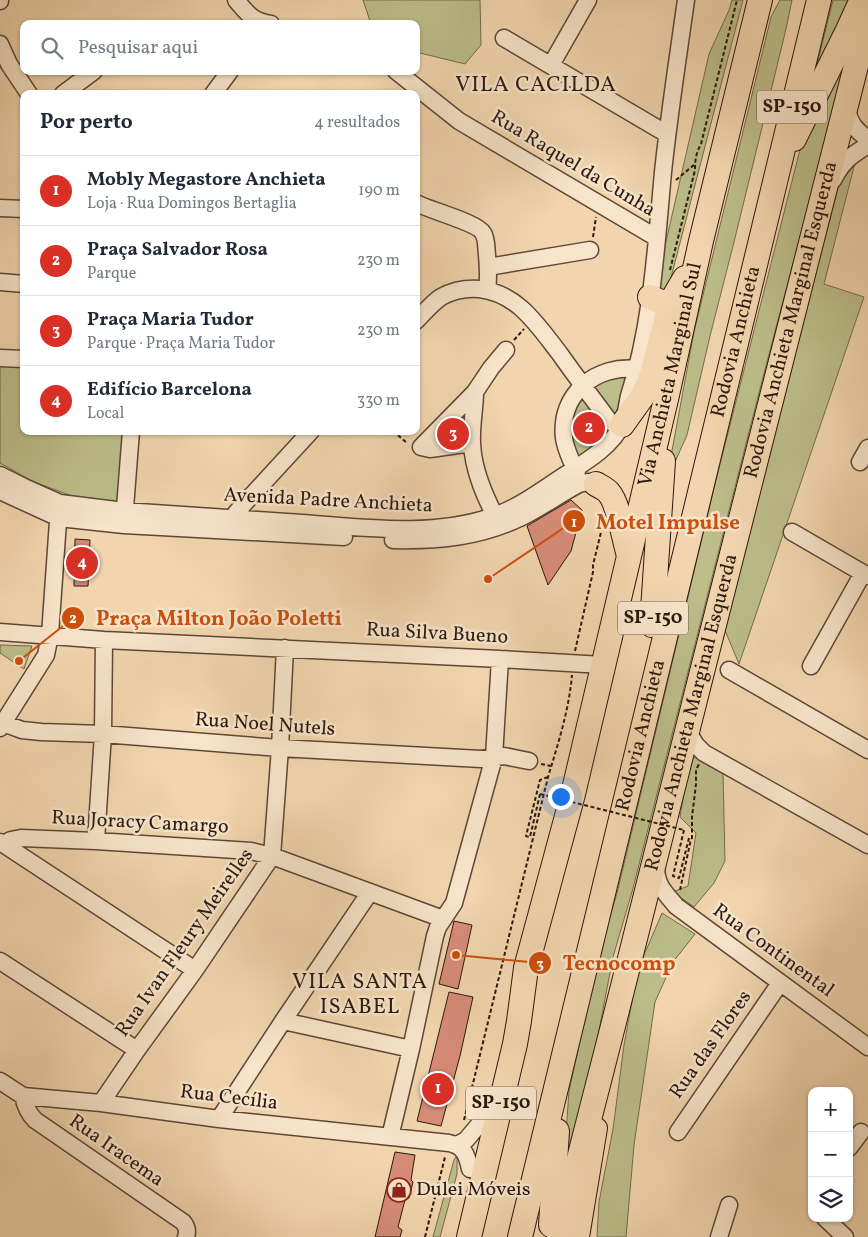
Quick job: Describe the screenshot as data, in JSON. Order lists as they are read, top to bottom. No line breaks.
{"streets":{"highway":["SP-150","Rodovia Anchieta Marginal Esquerda","Rodovia Anchieta","Via Anchieta Marginal Sul"],"street":["Rua Raquel da Cunha","Avenida Padre Anchieta","Rua Silva Bueno","Rua Noel Nutels","Rua Joracy Camargo","Rua Ivan Fleury Meirelles","Rua Continental","Rua das Flores","Rua Cecília","Rua Iracema"]},"crossings":[["SP-150","Via Anchieta Marginal Sul"],["Rodovia Anchieta Marginal Esquerda","Rua Continental"],["Via Anchieta Marginal Sul","Rua Silva Bueno"],["Rua Silva Bueno","Rua Ivan Fleury Meirelles"],["Rua Noel Nutels","Rua Ivan Fleury Meirelles"],["Rua Joracy Camargo","Rua Ivan Fleury Meirelles"],["Rua Ivan Fleury Meirelles","Rua Cecília"],["Rua Continental","Rua das Flores"],["Rua Cecília","Rua Iracema"]],"districts":["VILA CACILDA","VILA SANTA ISABEL"],"places":{"other":["Motel Impulse","Praça Milton João Poletti","Tecnocomp"],"shop":["Dulei Móveis"]},"page":{"search":"Pesquisar aqui","heading":["Por perto","4 resultados"],"list":[{"mark":"1","name":"Mobly Megastore Anchieta","note":"Loja · Rua Domingos Bertaglia","value":"190 m"},{"mark":"2","name":"Praça Salvador Rosa","note":"Parque","value":"230 m"},{"mark":"3","name":"Praça Maria Tudor","note":"Parque · Praça Maria Tudor","value":"230 m"},{"mark":"4","name":"Edifício Barcelona","note":"Local","value":"330 m"}],"pins":["2","3","4","1"],"map_buttons":["+","−"]}}
